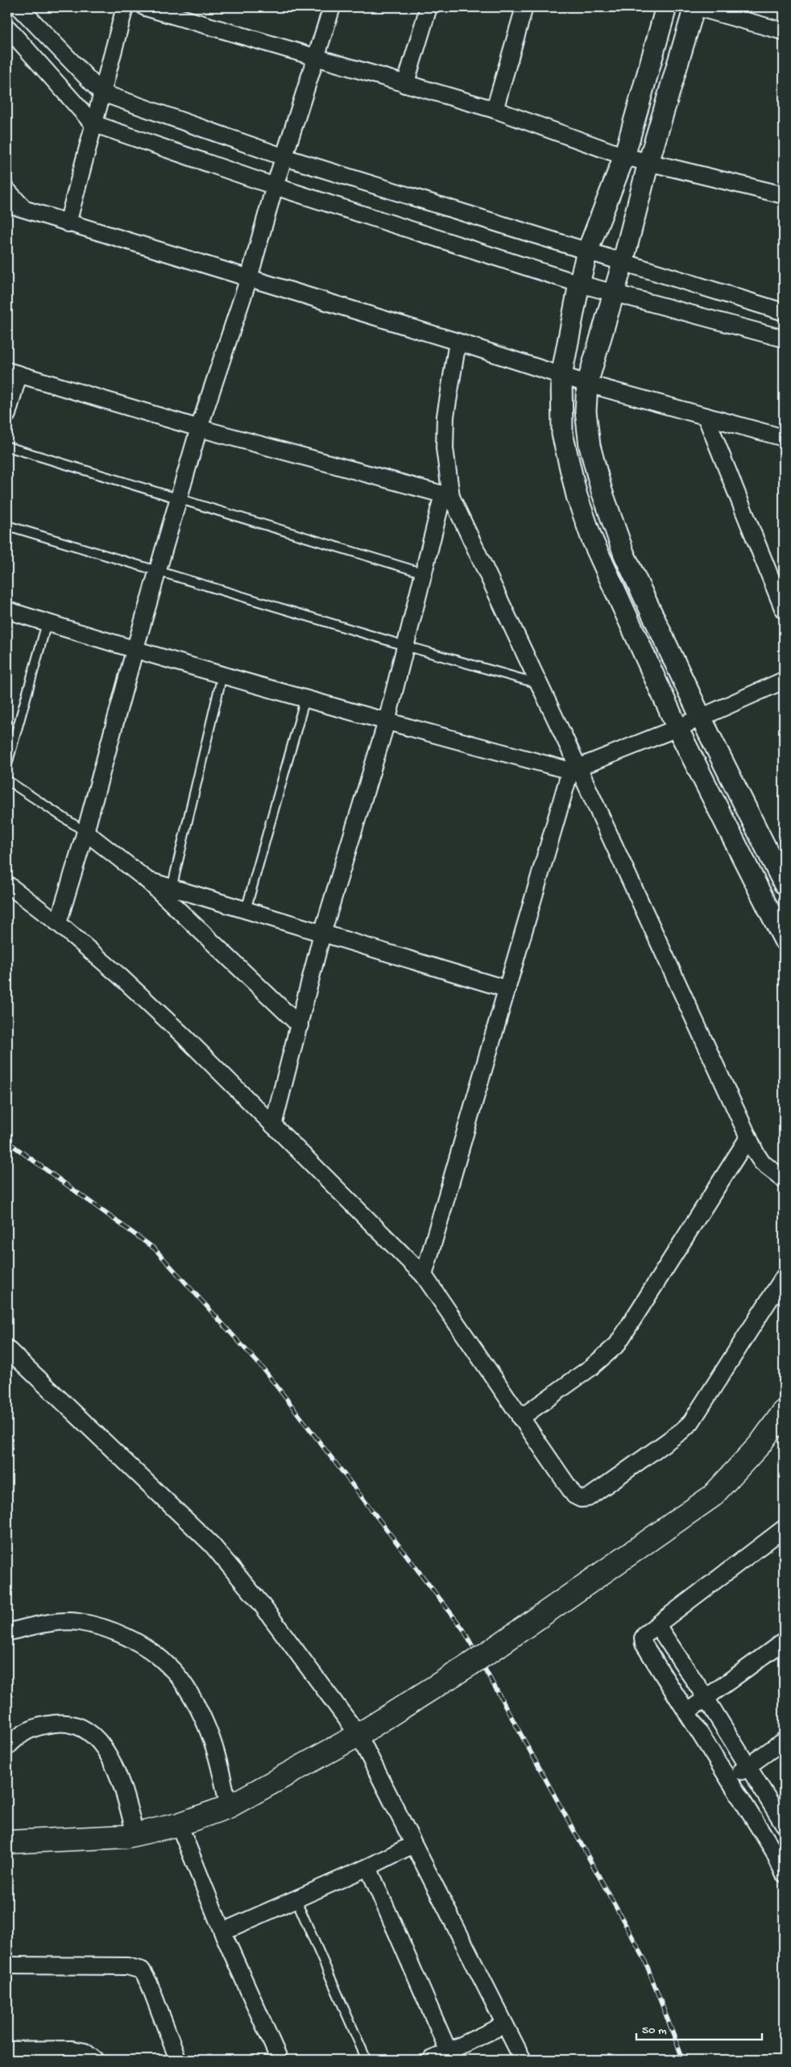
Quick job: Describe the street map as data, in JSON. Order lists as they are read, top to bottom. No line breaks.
{"scale_bar":"50 m"}
